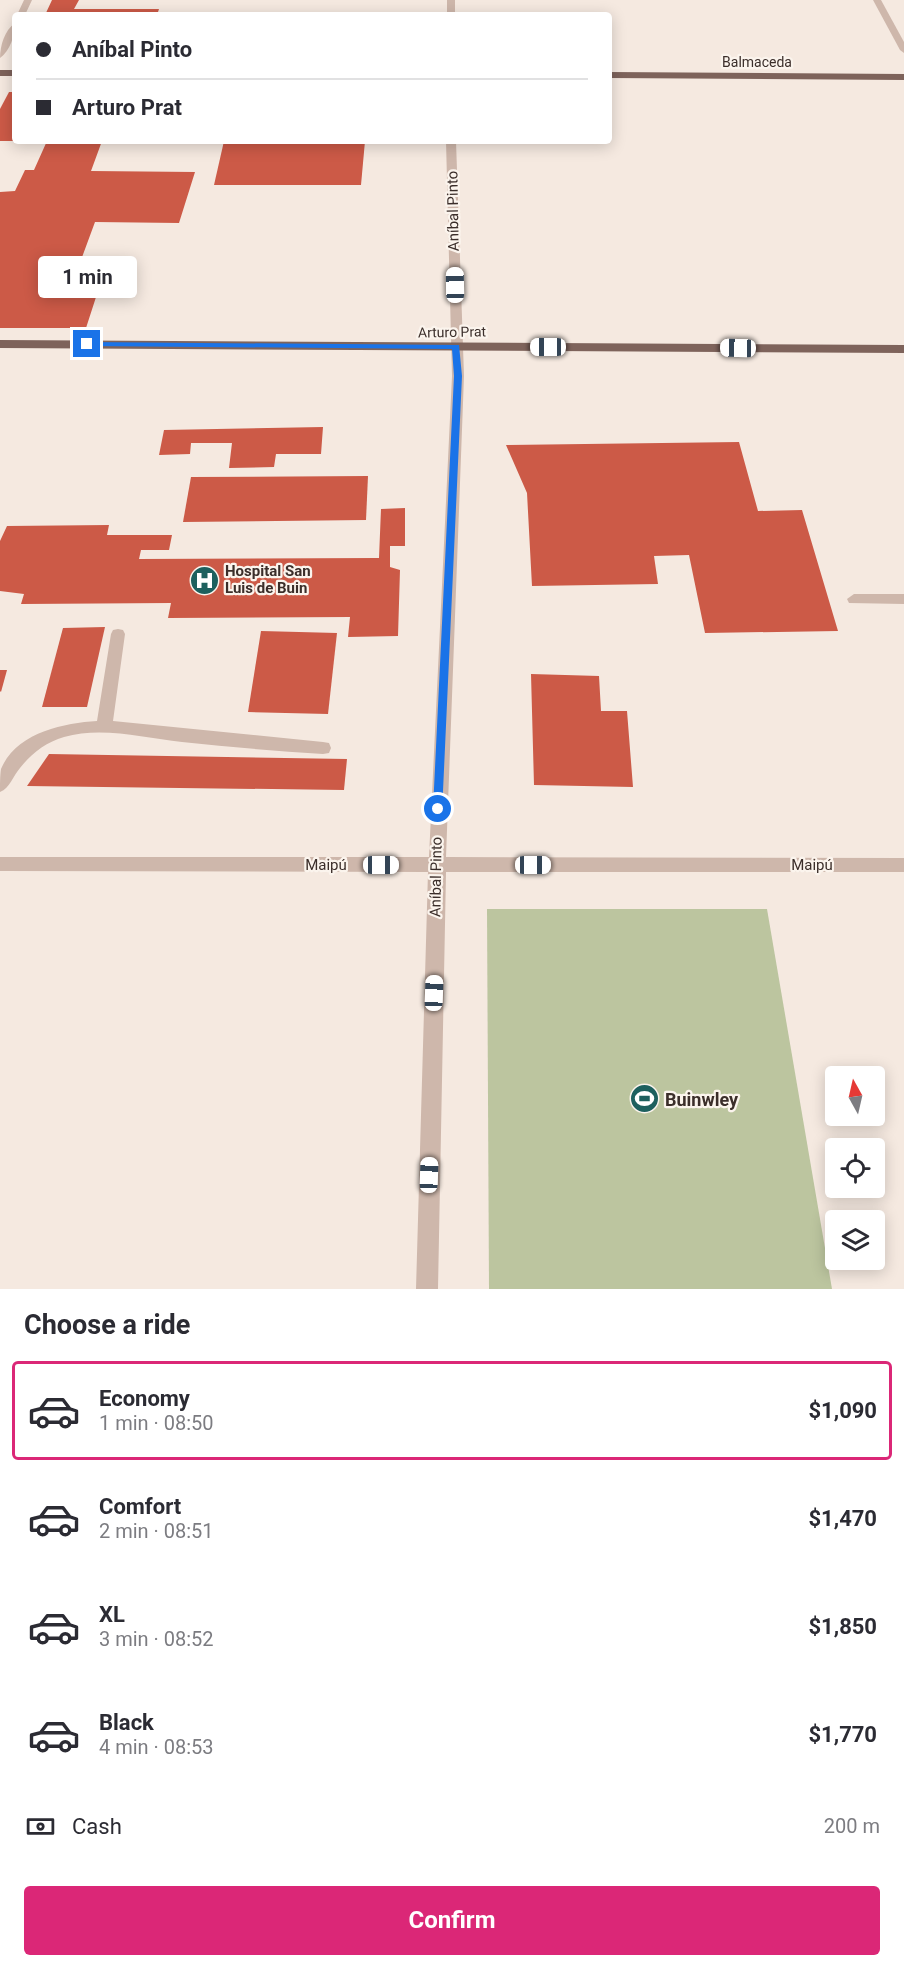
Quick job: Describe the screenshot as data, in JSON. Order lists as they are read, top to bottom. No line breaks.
{"streets":{"main road":["Balmaceda","Arturo Prat"],"street":["Aníbal Pinto","Maipú"]},"crossings":[["Aníbal Pinto","Arturo Prat"],["Aníbal Pinto","Maipú"]],"places":{"hospital":["Hospital San Luis de Buin"],"sports":["Buinwley"]},"north":"top","page":{"banner":["Aníbal Pinto","Arturo Prat"],"bubble":"1 min","heading":"Choose a ride","list":[{"name":"Economy","note":"1 min · 08:50","value":"$1,090"},{"name":"Comfort","note":"2 min · 08:51","value":"$1,470"},{"name":"XL","note":"3 min · 08:52","value":"$1,850"},{"name":"Black","note":"4 min · 08:53","value":"$1,770"}],"pay":["Cash","200 m"],"buttons":"Confirm"}}
